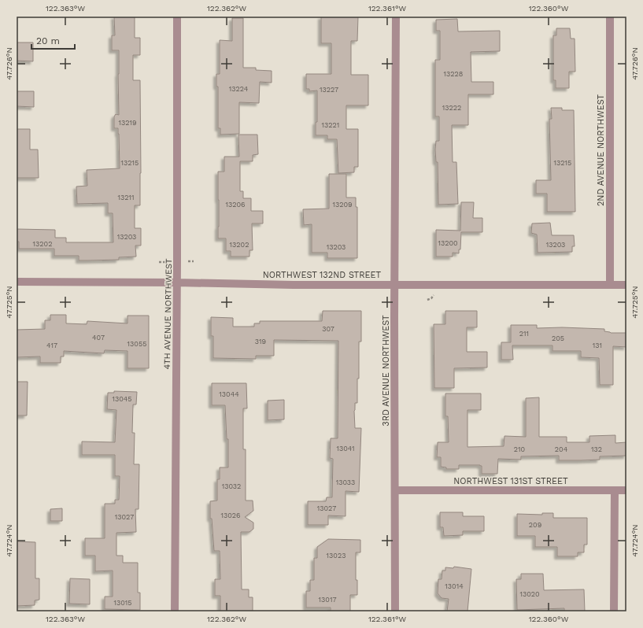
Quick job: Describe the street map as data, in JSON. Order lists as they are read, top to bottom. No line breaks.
{"streets":{"street":["2ND AVENUE NORTHWEST","NORTHWEST 132ND STREET","4TH AVENUE NORTHWEST","3RD AVENUE NORTHWEST","NORTHWEST 131ST STREET"]},"crossings":[["2ND AVENUE NORTHWEST","NORTHWEST 132ND STREET"],["NORTHWEST 132ND STREET","4TH AVENUE NORTHWEST"],["NORTHWEST 132ND STREET","3RD AVENUE NORTHWEST"],["3RD AVENUE NORTHWEST","NORTHWEST 131ST STREET"]],"house_numbers":["13228","13224","13227","13222","13219","13221","13215","13215","13211","13206","13209","13203","13200","13202","13202","13203","13203","307","211","407","205","319","13055","417","131","13044","13045","13041","210","204","132","13033","13032","13027","13026","13027","209","13023","13014","13020","13017","13015"],"scale_bar":"20 m","coordinates":["122.363°W","122.362°W","122.361°W","122.360°W","47.726°N","47.725°N","47.724°N"]}
